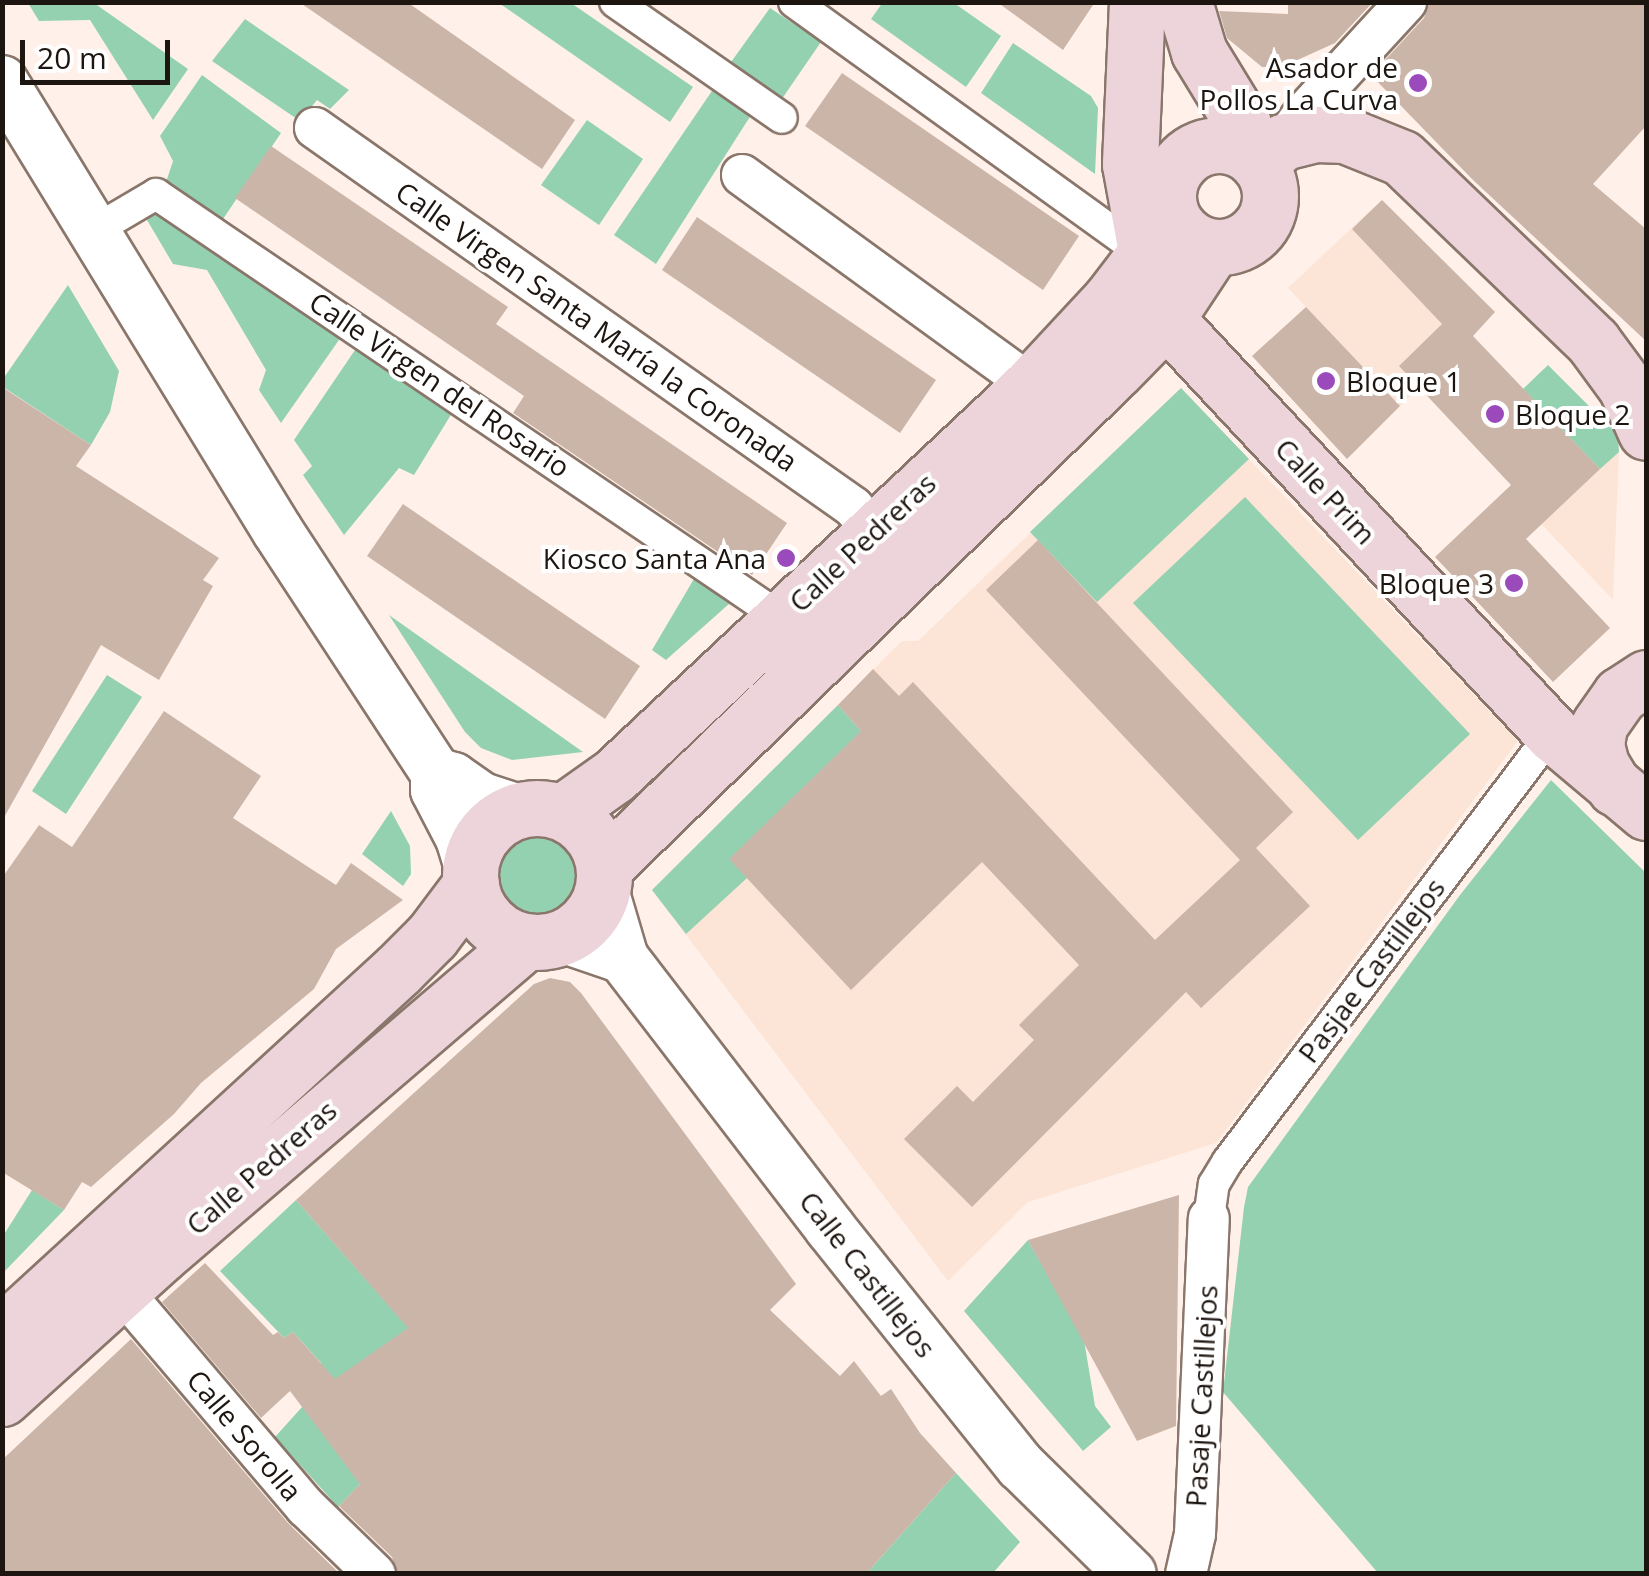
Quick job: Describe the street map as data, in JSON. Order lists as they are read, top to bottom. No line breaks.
{"streets":{"main road":["Calle Prim","Calle Pedreras"],"street":["Calle Virgen Santa María la Coronada","Calle Virgen del Rosario","Pasjae Castillejos","Calle Castillejos","Pasaje Castillejos","Calle Sorolla"]},"crossings":[["Calle Virgen Santa María la Coronada","Calle Pedreras"],["Calle Virgen del Rosario","Calle Pedreras"],["Calle Prim","Calle Pedreras"],["Calle Prim","Pasjae Castillejos"],["Calle Pedreras","Calle Castillejos"],["Calle Pedreras","Calle Sorolla"],["Pasjae Castillejos","Pasaje Castillejos"]],"places":["Asador de Pollos La Curva","Bloque 1","Bloque 2","Kiosco Santa Ana","Bloque 3"],"scale_bar":"20 m"}
